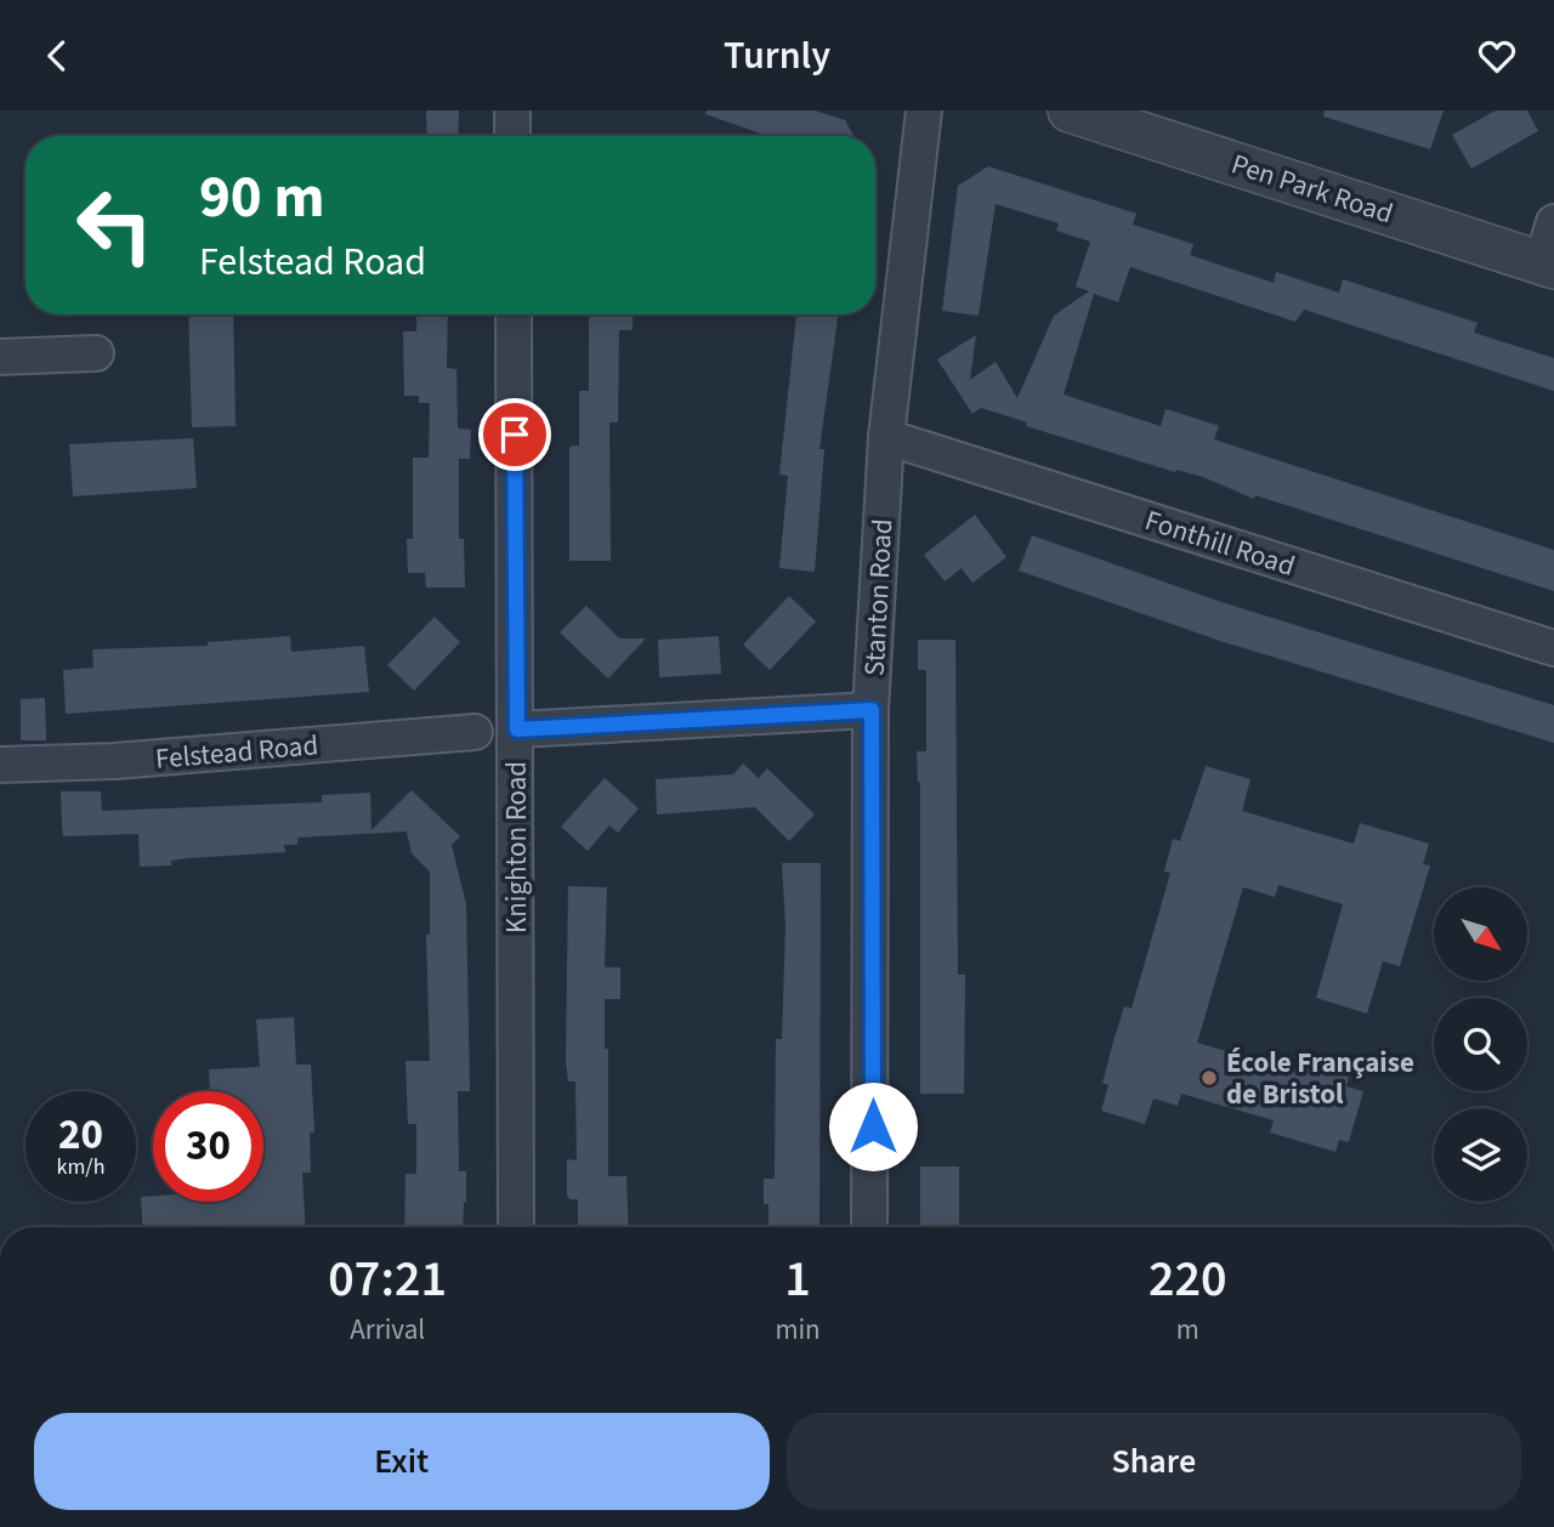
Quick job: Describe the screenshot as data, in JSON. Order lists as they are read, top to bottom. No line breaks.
{"streets":{"street":["Pen Park Road","Fonthill Road","Stanton Road","Felstead Road","Knighton Road"]},"crossings":[["Fonthill Road","Stanton Road"]],"places":["École Française de Bristol"],"north":"bottom right","page":{"header":"Turnly","turn":["90 m","Felstead Road"],"speed":"20 km/h","limit":"30","eta":["07:21","Arrival","1","min","220","m"],"buttons":["Exit","Share"]}}
